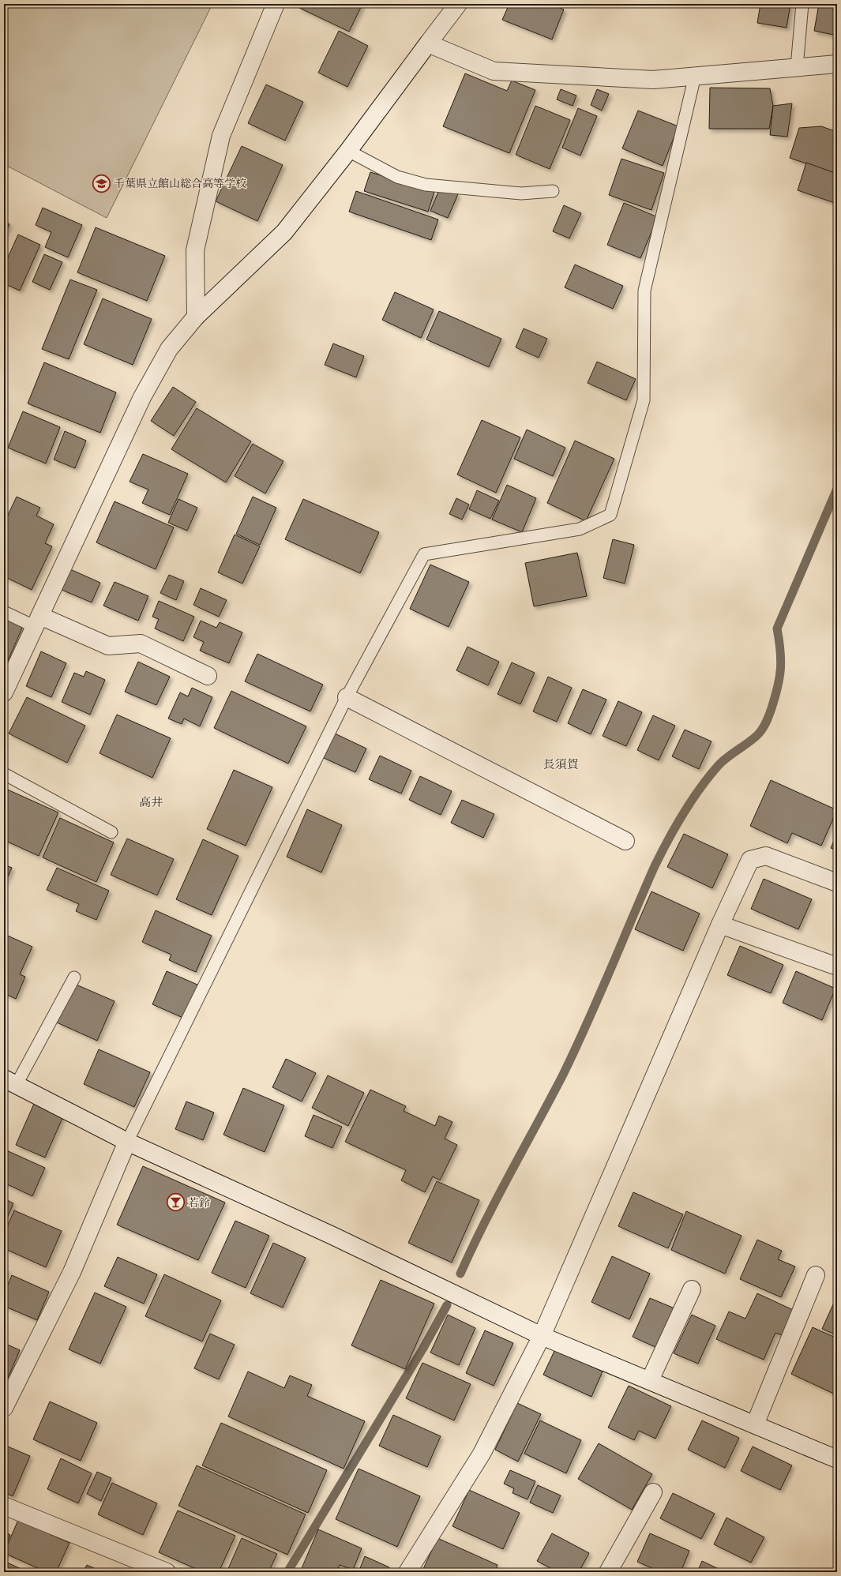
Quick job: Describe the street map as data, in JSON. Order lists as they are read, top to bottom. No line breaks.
{"districts":["長須賀","高井"],"places":{"school or university":["千葉県立館山総合高等学校"],"bar":["若鈴"]}}
